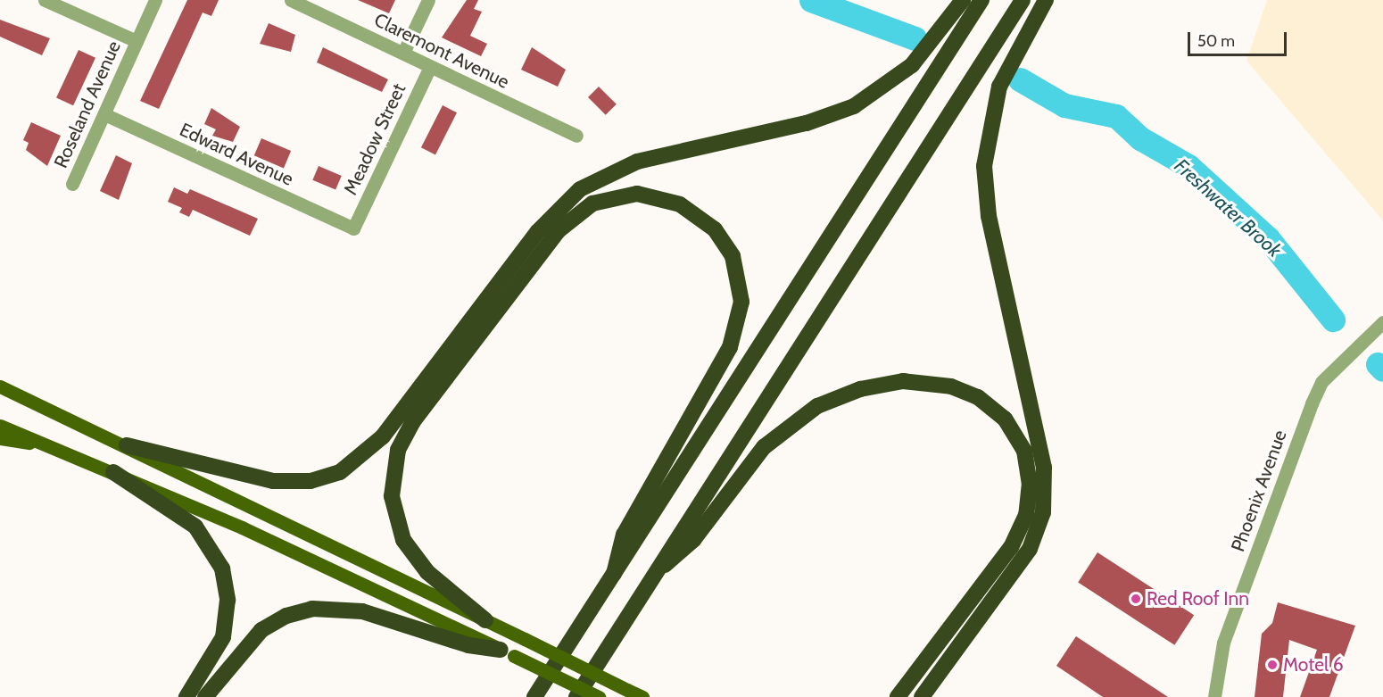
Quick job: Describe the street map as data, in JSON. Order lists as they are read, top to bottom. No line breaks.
{"streets":{"street":["Claremont Avenue","Roseland Avenue","Meadow Street","Edward Avenue","Phoenix Avenue"]},"crossings":[["Claremont Avenue","Meadow Street"],["Roseland Avenue","Edward Avenue"],["Meadow Street","Edward Avenue"]],"water":["Freshwater Brook"],"places":["Red Roof Inn","Motel 6"],"scale_bar":"50 m"}
